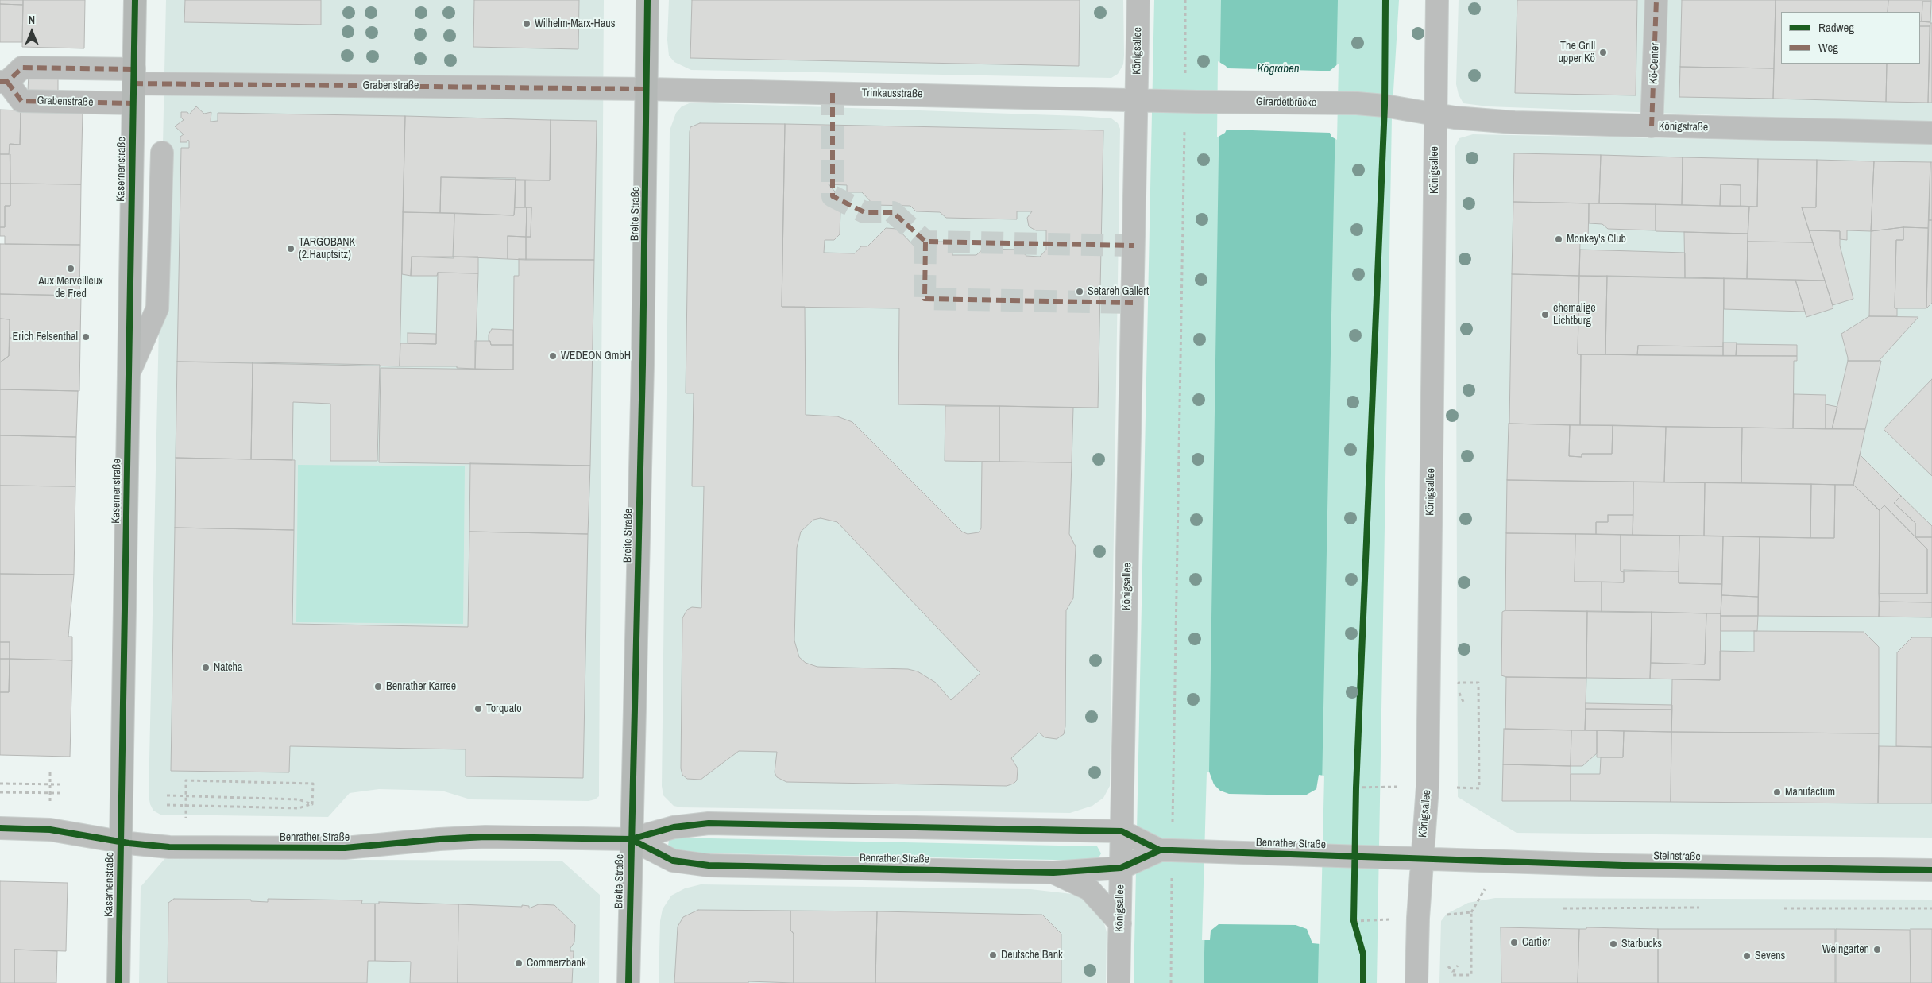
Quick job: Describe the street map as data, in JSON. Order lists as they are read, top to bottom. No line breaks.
{"streets":{"main road":["Kasernenstraße","Breite Straße"],"street":["Königsallee","Kö-Center","Grabenstraße","Trinkausstraße","Girardetbrücke","Königstraße","Benrather Straße","Steinstraße"]},"crossings":[["Königsallee","Trinkausstraße"],["Königsallee","Girardetbrücke"],["Königsallee","Königstraße"],["Königsallee","Benrather Straße"],["Königsallee","Steinstraße"],["Kö-Center","Königstraße"],["Grabenstraße","Trinkausstraße"],["Grabenstraße","Kasernenstraße"],["Grabenstraße","Breite Straße"],["Trinkausstraße","Girardetbrücke"],["Trinkausstraße","Breite Straße"],["Girardetbrücke","Königstraße"],["Kasernenstraße","Benrather Straße"],["Breite Straße","Benrather Straße"],["Benrather Straße","Steinstraße"]],"water":["Kögraben"],"places":["Wilhelm-Marx-Haus","The Grill upper Kö","Monkey's Club","TARGOBANK (2.Hauptsitz)","Aux Merveilleux de Fred","Setareh Gallert","ehemalige Lichtburg","Erich Felsenthal","WEDEON GmbH","Natcha","Benrather Karree","Torquato","Manufactum","Cartier","Starbucks","Weingarten","Deutsche Bank","Sevens","Commerzbank"],"legend":["Radweg","Weg"],"north":"top"}
